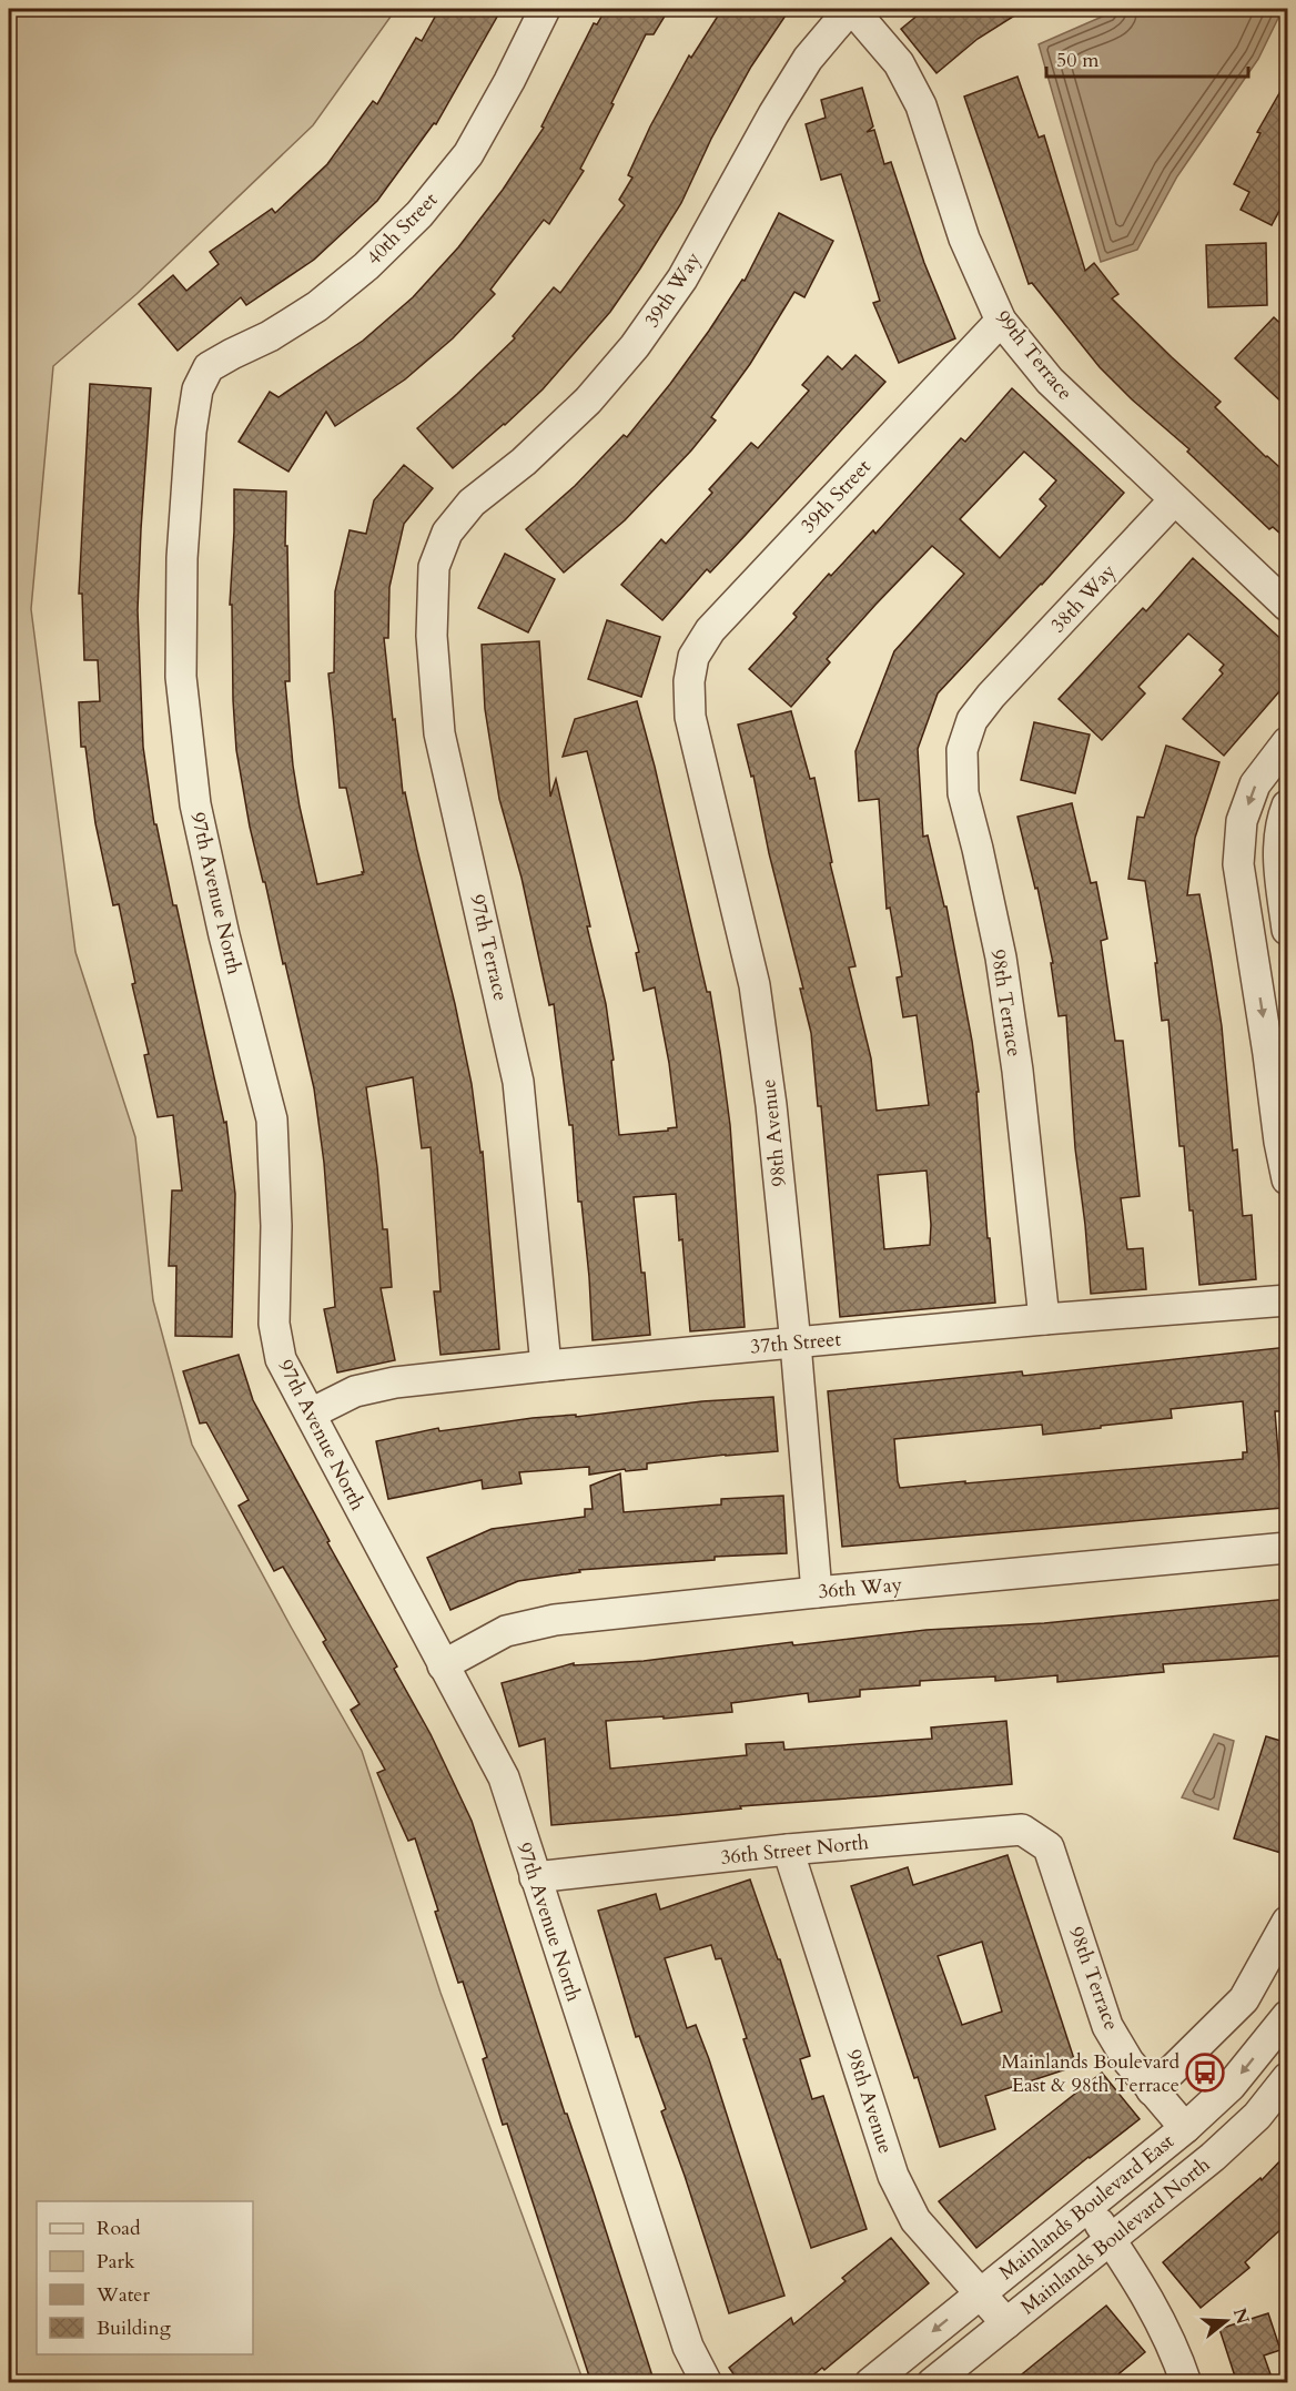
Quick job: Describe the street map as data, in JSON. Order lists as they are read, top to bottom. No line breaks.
{"streets":{"street":["40th Street","39th Way","99th Terrace","39th Street","38th Way","97th Avenue North","97th Terrace","98th Terrace","98th Avenue","37th Street","36th Way","36th Street North","Mainlands Boulevard East","Mainlands Boulevard North"]},"crossings":[["40th Street","97th Avenue North"],["39th Way","99th Terrace"],["39th Way","97th Terrace"],["99th Terrace","39th Street"],["99th Terrace","38th Way"],["39th Street","98th Avenue"],["38th Way","98th Terrace"],["97th Avenue North","37th Street"],["97th Avenue North","36th Way"],["97th Avenue North","36th Street North"],["97th Terrace","37th Street"],["98th Terrace","37th Street"],["98th Terrace","36th Street North"],["98th Terrace","Mainlands Boulevard East"],["98th Avenue","37th Street"],["98th Avenue","36th Way"],["98th Avenue","36th Street North"],["98th Avenue","Mainlands Boulevard East"],["98th Avenue","Mainlands Boulevard North"]],"places":{"bus stop":["Mainlands Boulevard East & 98th Terrace"]},"legend":["Road","Park","Water","Building"],"scale_bar":"50 m","north":"right"}
